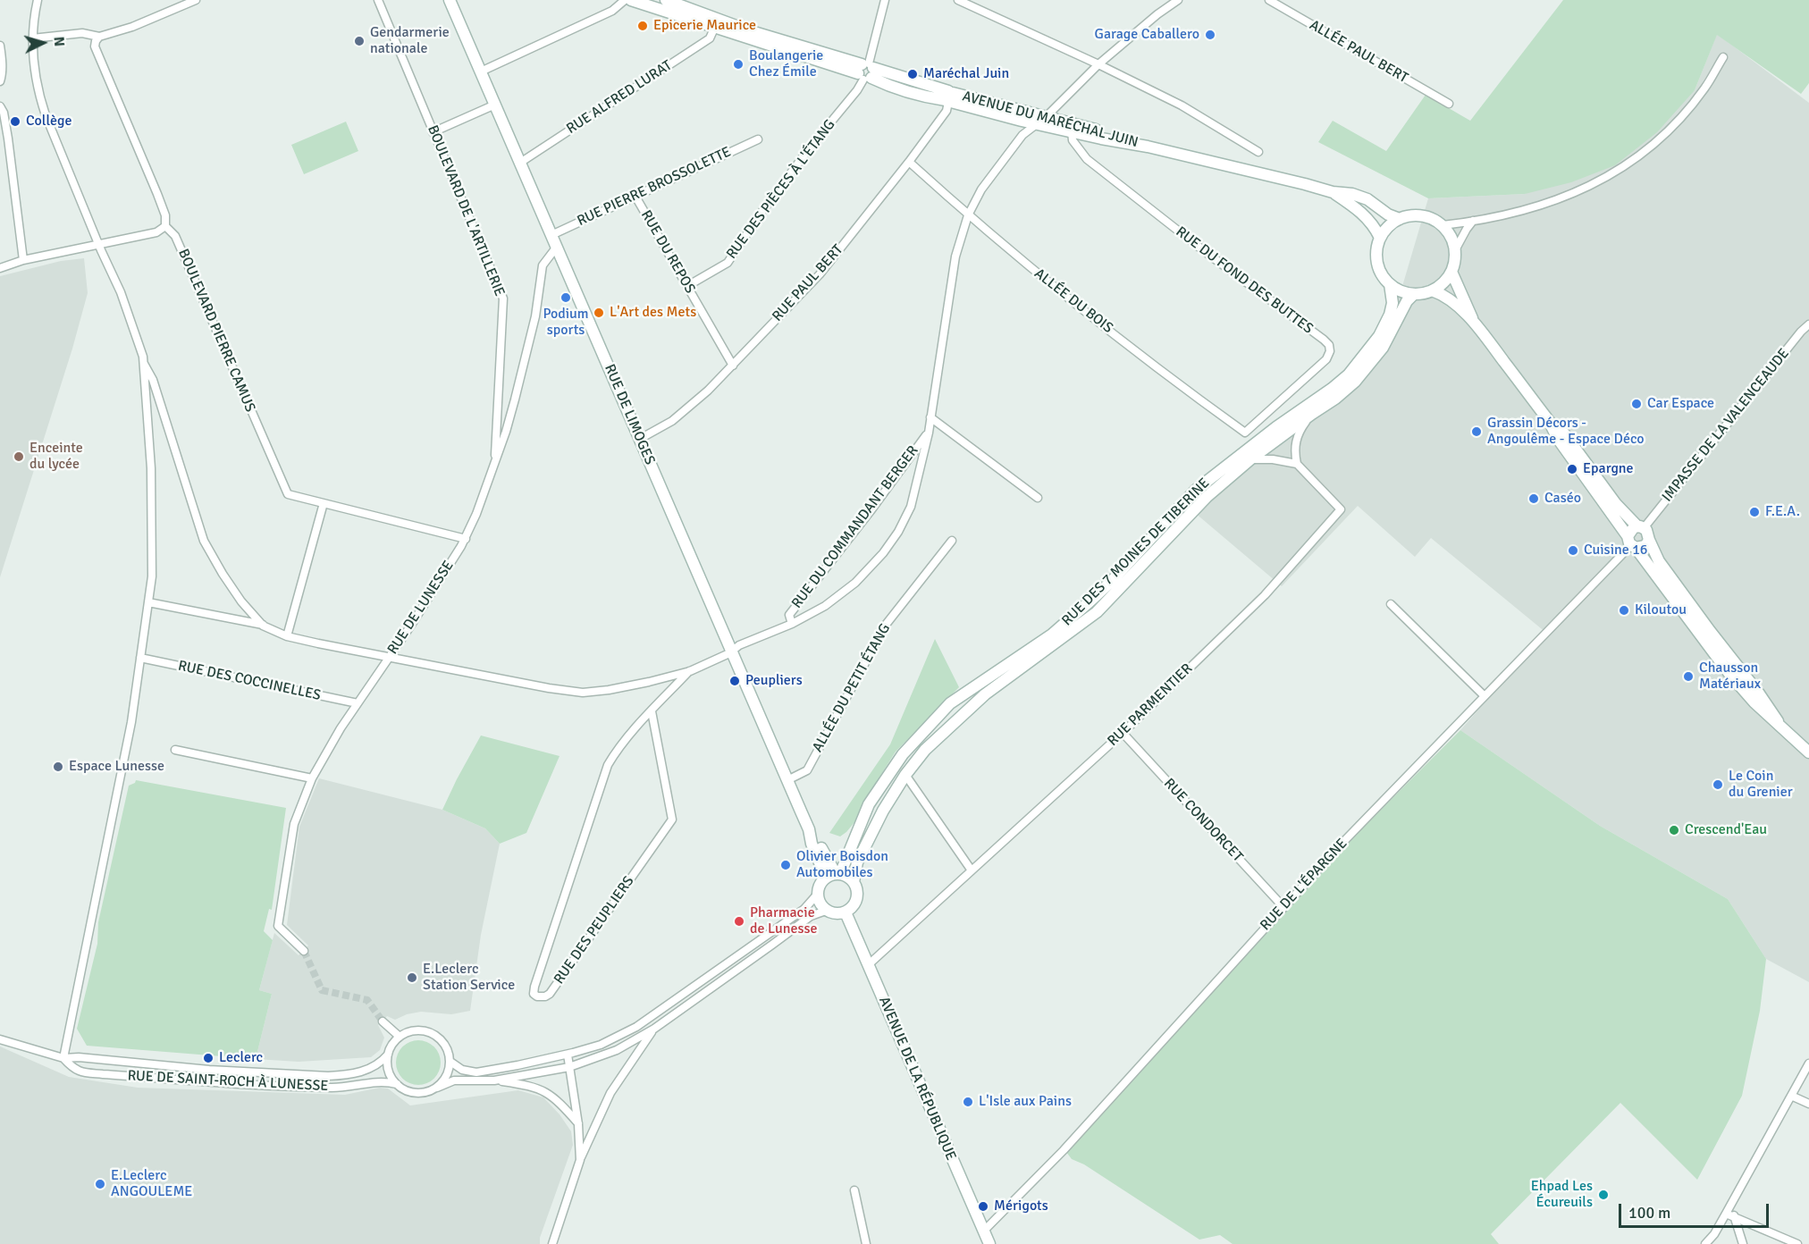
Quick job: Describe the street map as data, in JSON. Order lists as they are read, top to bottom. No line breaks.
{"streets":{"main road":["AVENUE DU MARÉCHAL JUIN","RUE DE LIMOGES","RUE DES 7 MOINES DE TIBERINE","AVENUE DE LA RÉPUBLIQUE"],"street":["ALLÉE PAUL BERT","RUE ALFRED LURAT","RUE PIERRE BROSSOLETTE","RUE DES PIÈCES À L'ÉTANG","BOULEVARD DE L'ARTILLERIE","RUE DU REPOS","RUE DU FOND DES BUTTES","RUE PAUL BERT","ALLÉE DU BOIS","BOULEVARD PIERRE CAMUS","IMPASSE DE LA VALENCEAUDE","RUE DU COMMANDANT BERGER","RUE DE LUNESSE","RUE DES COCCINELLES","ALLÉE DU PETIT ÉTANG","RUE PARMENTIER","RUE CONDORCET","RUE DE L'ÉPARGNE","RUE DES PEUPLIERS","RUE DE SAINT-ROCH À LUNESSE"]},"crossings":[["RUE ALFRED LURAT","AVENUE DU MARÉCHAL JUIN"],["RUE ALFRED LURAT","RUE DE LIMOGES"],["AVENUE DU MARÉCHAL JUIN","RUE DES PIÈCES À L'ÉTANG"],["AVENUE DU MARÉCHAL JUIN","RUE DU FOND DES BUTTES"],["AVENUE DU MARÉCHAL JUIN","RUE PAUL BERT"],["AVENUE DU MARÉCHAL JUIN","RUE DES 7 MOINES DE TIBERINE"],["RUE PIERRE BROSSOLETTE","RUE DU REPOS"],["RUE PIERRE BROSSOLETTE","RUE DE LIMOGES"],["RUE DES PIÈCES À L'ÉTANG","RUE DU REPOS"],["BOULEVARD DE L'ARTILLERIE","RUE DE LUNESSE"],["RUE DU REPOS","RUE PAUL BERT"],["RUE DU FOND DES BUTTES","ALLÉE DU BOIS"],["RUE PAUL BERT","ALLÉE DU BOIS"],["RUE PAUL BERT","RUE DE LIMOGES"],["BOULEVARD PIERRE CAMUS","RUE DE LUNESSE"],["RUE DE LIMOGES","RUE DES 7 MOINES DE TIBERINE"],["RUE DE LIMOGES","RUE DE LUNESSE"],["RUE DE LIMOGES","ALLÉE DU PETIT ÉTANG"],["RUE DE LIMOGES","AVENUE DE LA RÉPUBLIQUE"],["IMPASSE DE LA VALENCEAUDE","RUE DE L'ÉPARGNE"],["RUE DES 7 MOINES DE TIBERINE","AVENUE DE LA RÉPUBLIQUE"],["RUE DE LUNESSE","RUE DES COCCINELLES"],["RUE PARMENTIER","RUE CONDORCET"],["RUE PARMENTIER","AVENUE DE LA RÉPUBLIQUE"],["RUE CONDORCET","RUE DE L'ÉPARGNE"],["RUE DE L'ÉPARGNE","AVENUE DE LA RÉPUBLIQUE"]],"places":["Epicerie Maurice","Garage Caballero","Gendarmerie nationale","Boulangerie Chez Émile","Maréchal Juin","Collège","Podium sports","L'Art des Mets","Car Espace","Grassin Décors - Angoulême - Espace Déco","Enceinte du lycée","Epargne","Caséo","F.E.A.","Cuisine 16","Kiloutou","Chausson Matériaux","Peupliers","Espace Lunesse","Le Coin du Grenier","Crescend'Eau","Olivier Boisdon Automobiles","Pharmacie de Lunesse","E.Leclerc Station Service","Leclerc","L'Isle aux Pains","E.Leclerc ANGOULEME","Ehpad Les Écureuils","Mérigots"],"scale_bar":"100 m","north":"right"}
